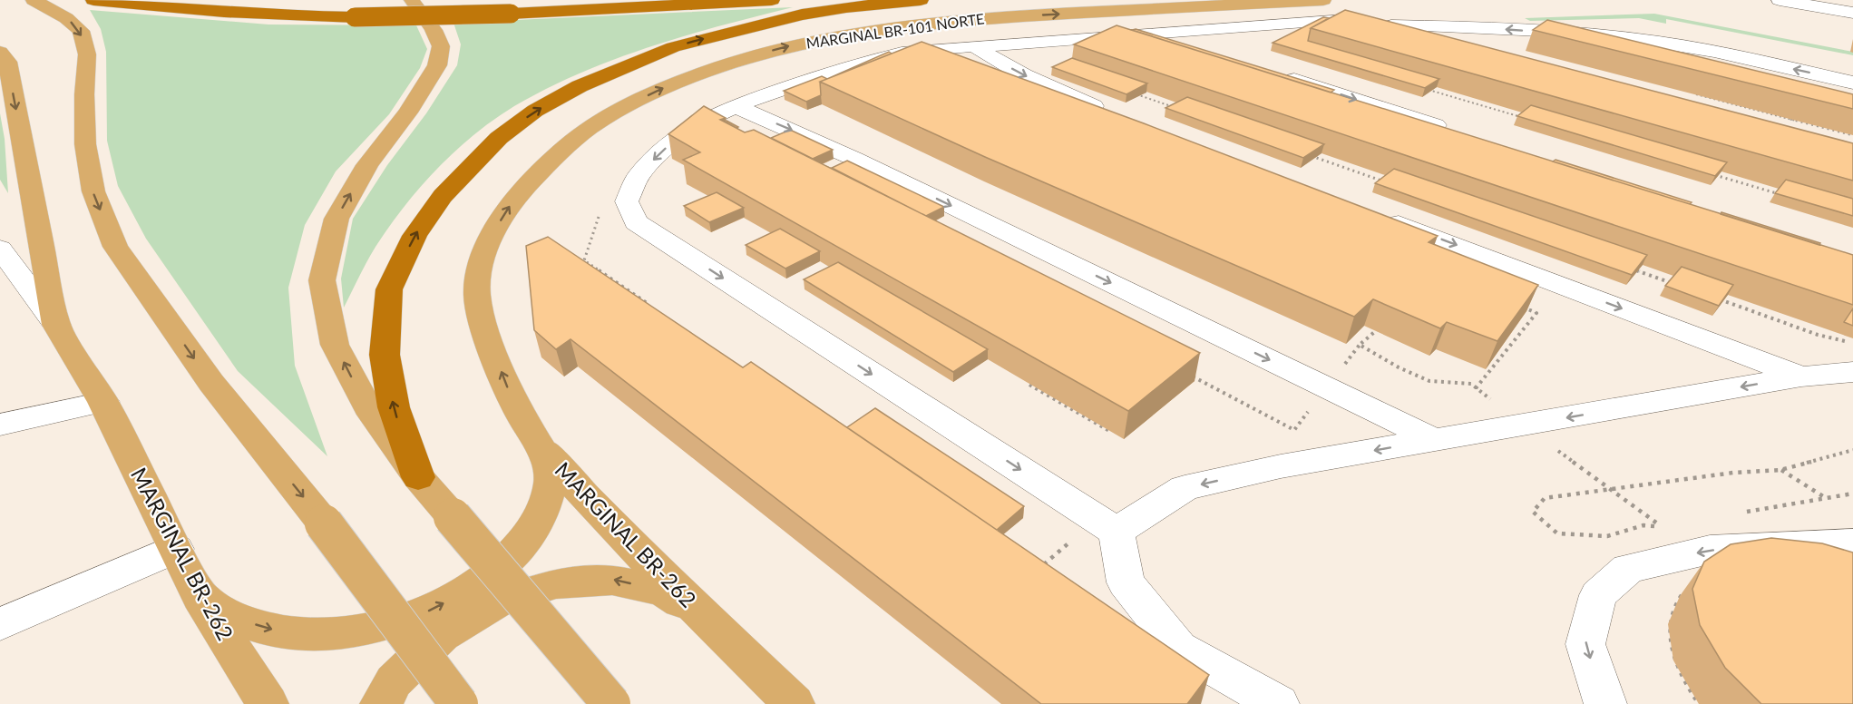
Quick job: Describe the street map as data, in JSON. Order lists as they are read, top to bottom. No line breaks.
{"streets":{"main road":["MARGINAL BR-101 NORTE","MARGINAL BR-262"]},"crossings":[["MARGINAL BR-101 NORTE","MARGINAL BR-262"]],"one_way":["MARGINAL BR-101 NORTE"]}
